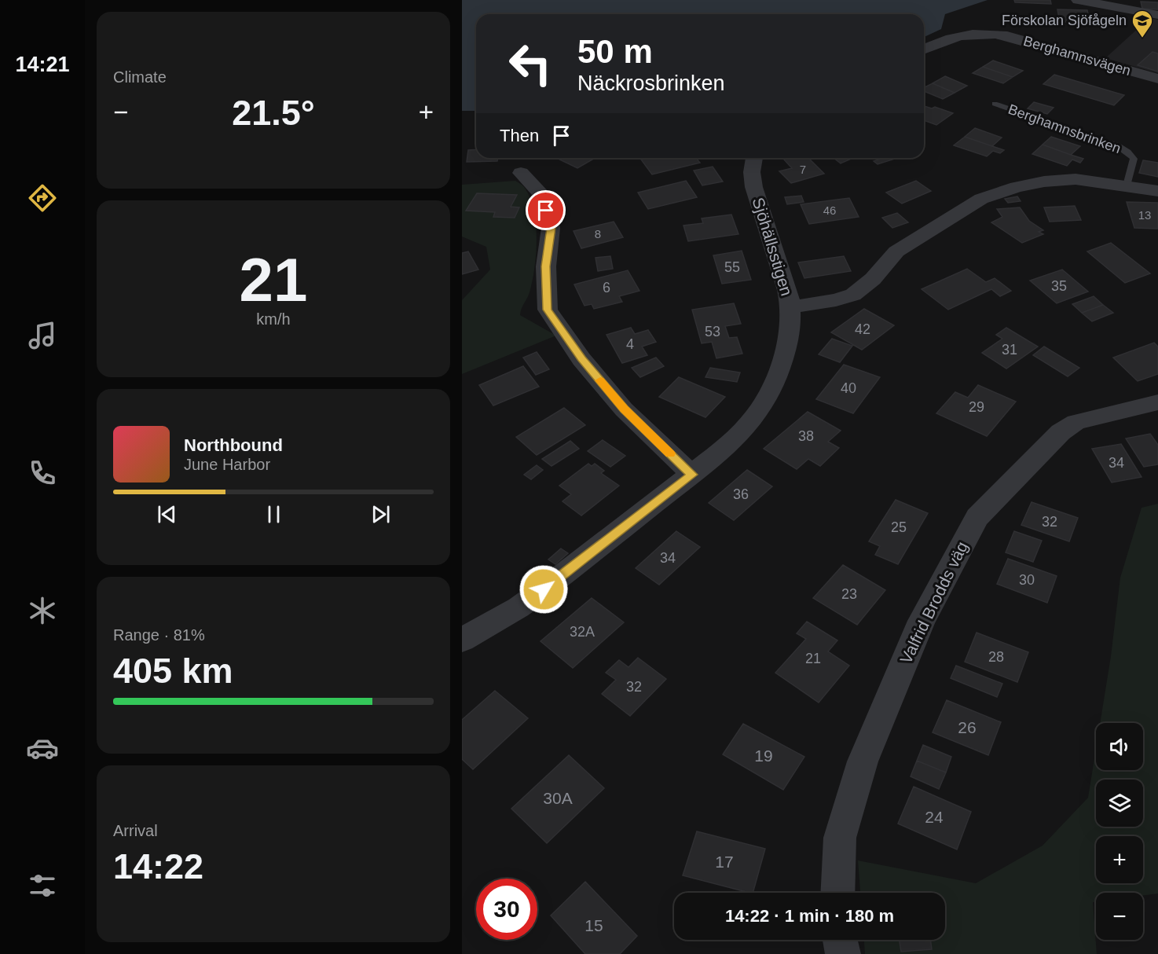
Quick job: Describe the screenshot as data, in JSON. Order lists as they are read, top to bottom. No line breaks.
{"streets":{"street":["Berghamnsvägen","Sjöhällsstigen","Valfrid Brodds väg"],"lane":["Berghamnsbrinken"]},"places":{"school or university":["Förskolan Sjöfågeln"]},"house_numbers":["7","46","13","8","55","35","6","42","53","4","31","40","29","38","34","36","32","25","34","30","23","32A","28","21","32","26","19","30A","24","17","15"],"page":{"tabs":"14:21","tile":["Climate",["21","km/h"],["Range · 81%","405 km"],["Arrival","14:22"]],"turn":["50 m","Näckrosbrinken"],"heat":["−","21.5°","+"],"then":"Then","song":["Northbound","June Harbor"],"map_buttons":["+","−"],"limit":"30","trip":"14:22 · 1 min · 180 m"}}
